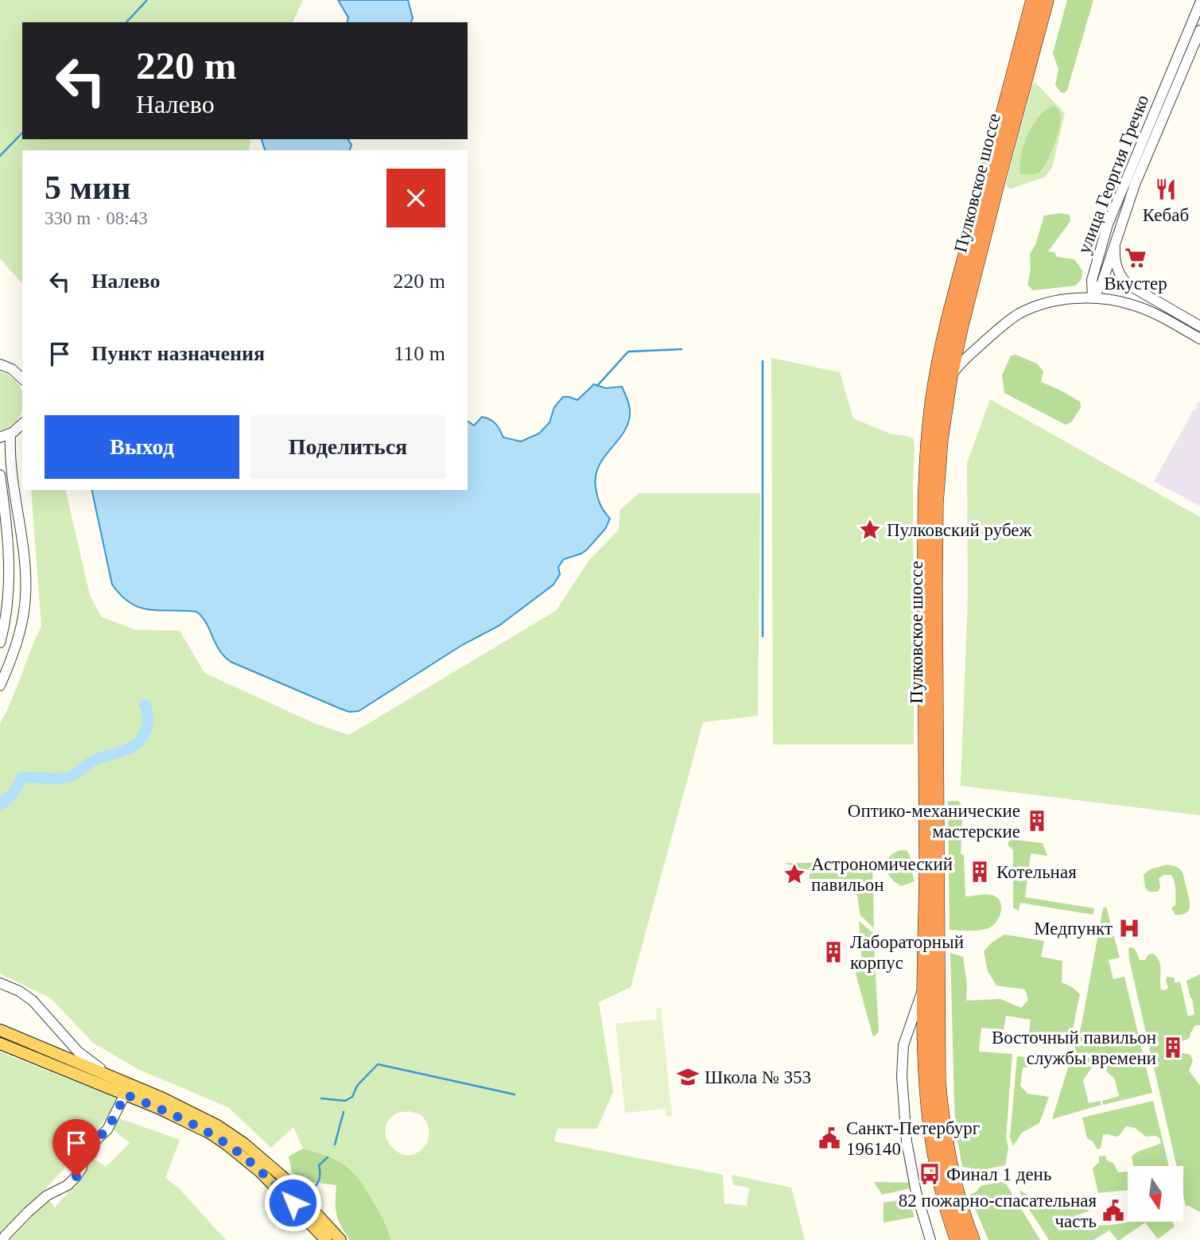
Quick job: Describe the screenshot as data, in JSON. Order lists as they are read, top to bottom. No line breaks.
{"streets":{"highway":["Пулковское шоссе"],"street":["улица Георгия Гречко"]},"places":{"restaurant":["Кебаб"],"supermarket":["Вкустер"],"place":["Пулковский рубеж","Астрономический павильон"],"building":["Оптико-механические мастерские","Котельная","Лабораторный корпус","Восточный павильон службы времени"],"hospital":["Медпункт"],"school or university":["Школа № 353"],"public building":["Санкт-Петербург 196140","82 пожарно-спасательная часть"],"bus stop":["Финал 1 день"]},"north":"bottom","page":{"turn":["220 m","Налево"],"heading":["5 мин","330 m · 08:43"],"list":[{"name":"Налево","value":"220 m"},{"name":"Пункт назначения","value":"110 m"}],"buttons":["Выход","Поделиться"]}}
